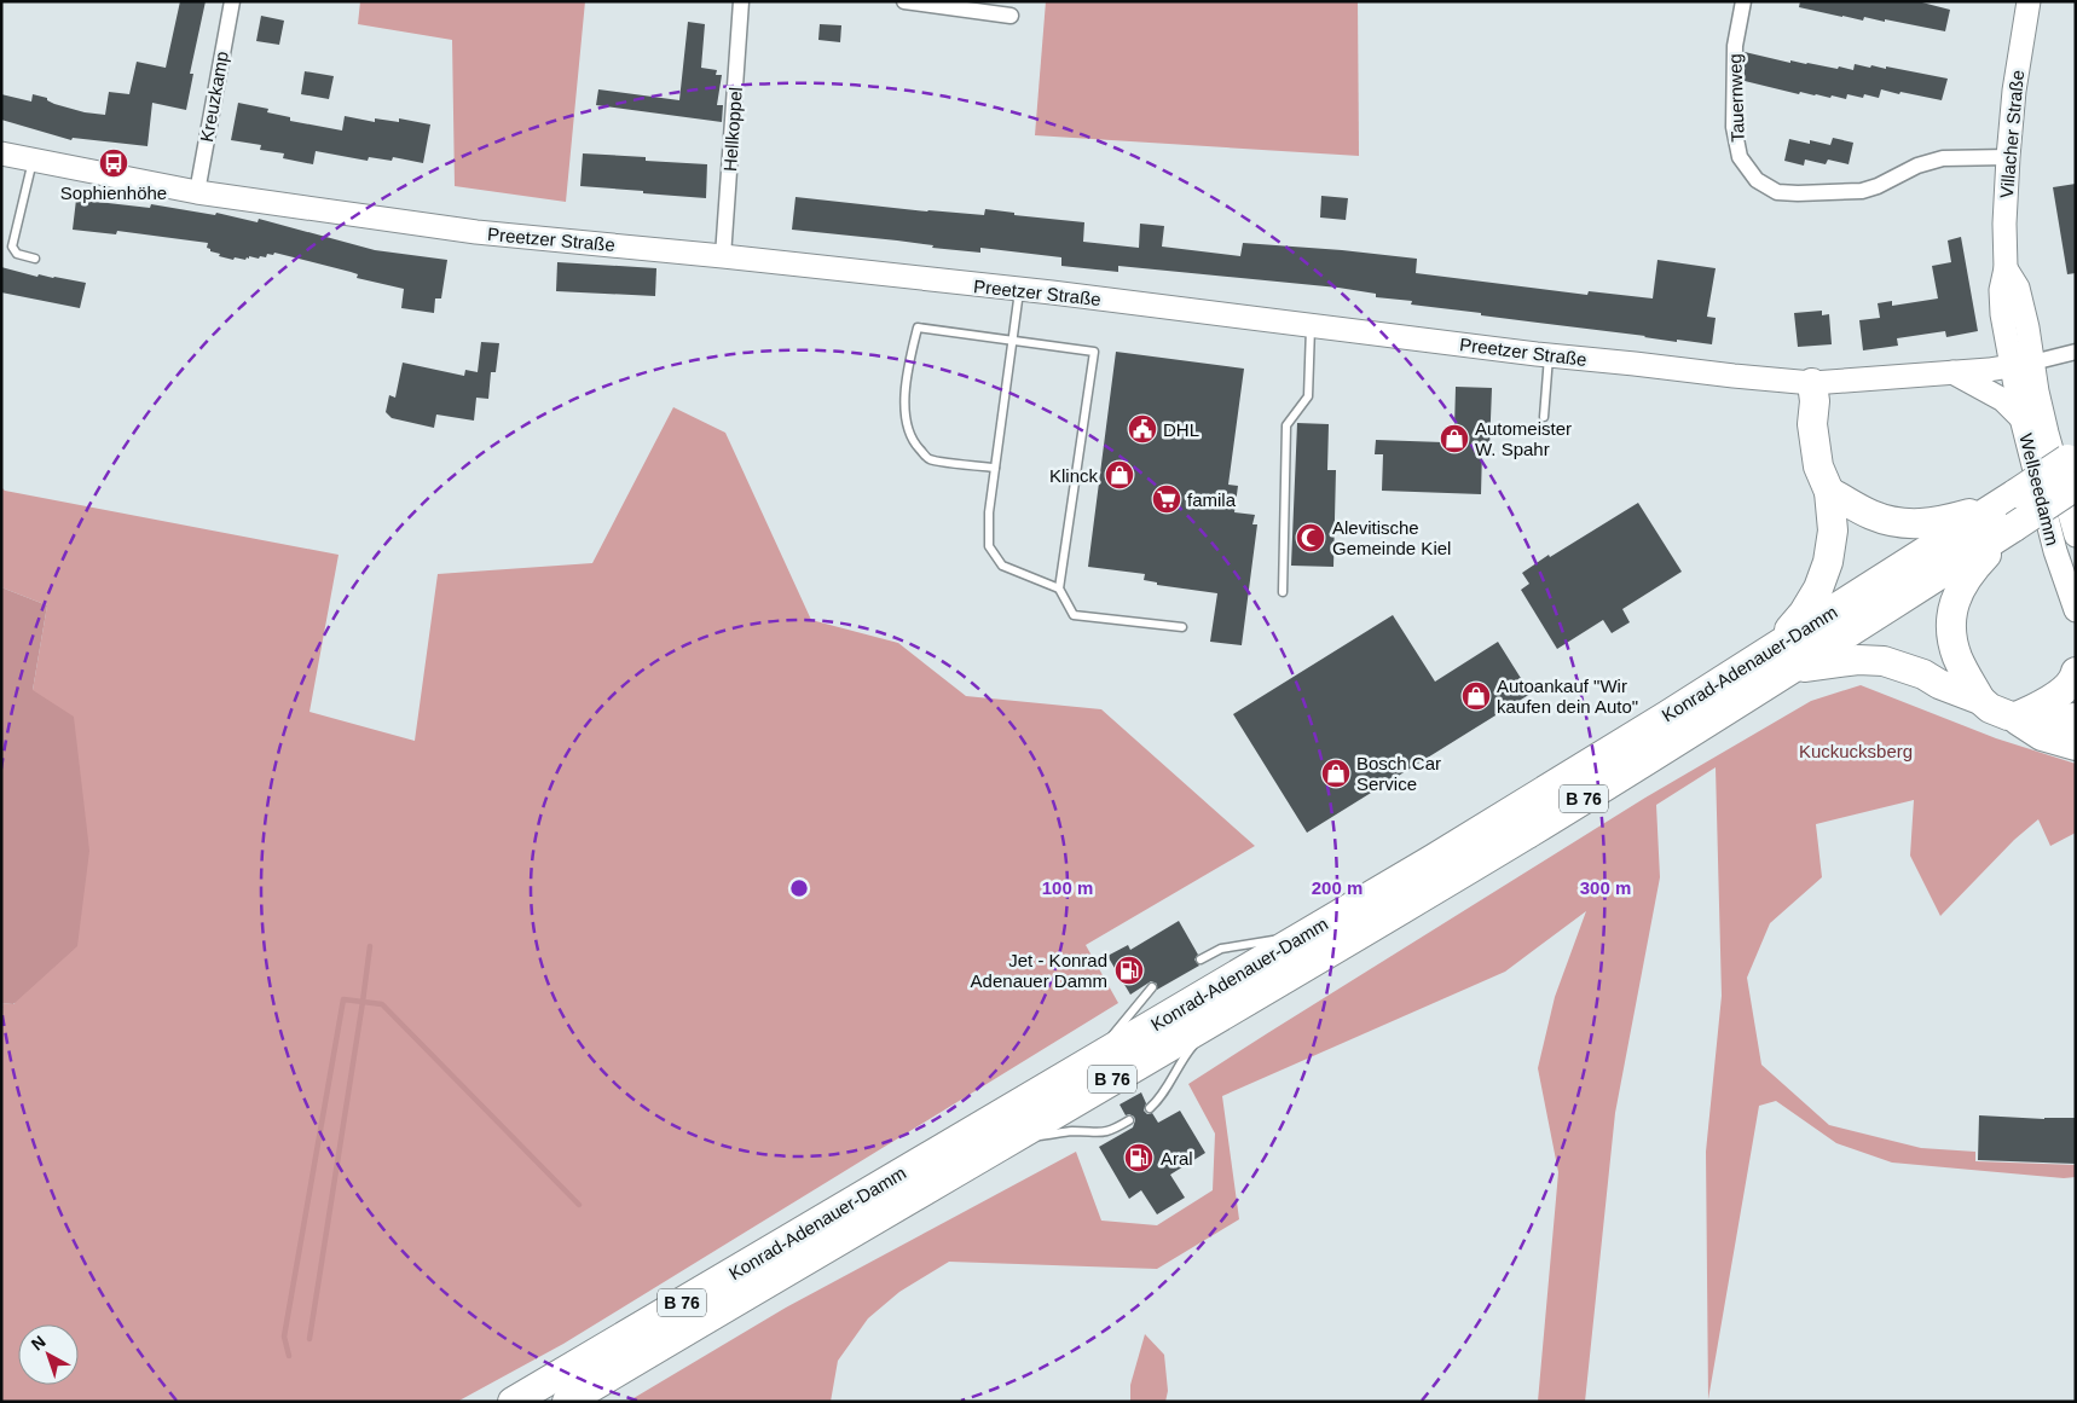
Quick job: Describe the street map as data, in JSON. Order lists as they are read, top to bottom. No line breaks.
{"streets":{"highway":["Konrad-Adenauer-Damm","B 76"],"street":["Kreuzkamp","Tauernweg","Hellkoppel","Villacher Straße","Preetzer Straße","Wellseedamm"]},"crossings":[["Kreuzkamp","Preetzer Straße"],["Tauernweg","Villacher Straße"],["Hellkoppel","Preetzer Straße"],["Villacher Straße","Preetzer Straße"],["Villacher Straße","Wellseedamm"],["Preetzer Straße","Wellseedamm"],["Konrad-Adenauer-Damm","B 76"]],"parks":["Kuckucksberg"],"places":{"bus stop":["Sophienhöhe"],"public building":["DHL"],"shop":["Automeister W. Spahr","Klinck","Autoankauf \"Wir kaufen dein Auto\"","Bosch Car Service"],"supermarket":["famila"],"mosque":["Alevitische Gemeinde Kiel"],"fuel station":["Jet - Konrad Adenauer Damm","Aral"]},"north":"top left","rings":["100 m","200 m","300 m"]}
